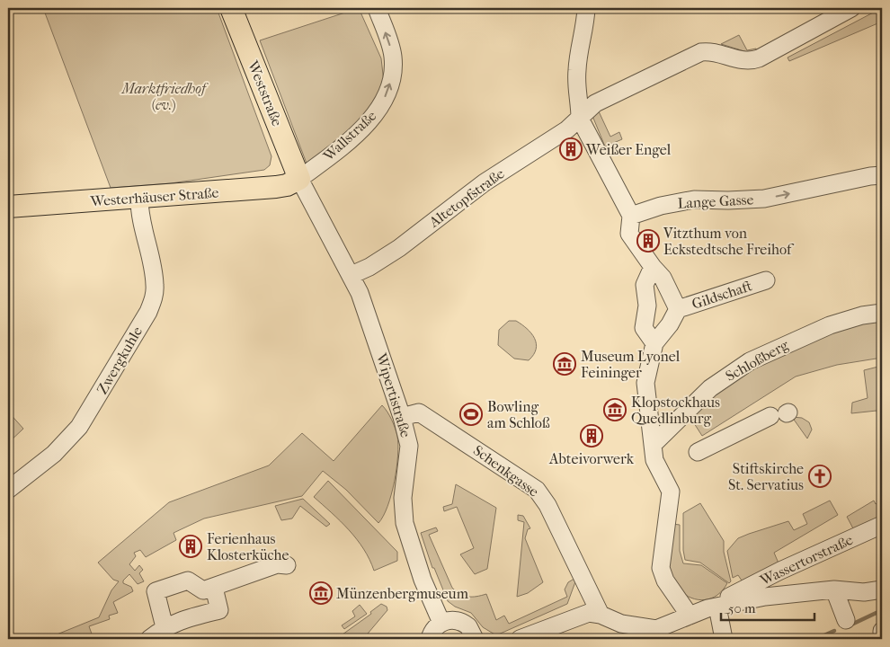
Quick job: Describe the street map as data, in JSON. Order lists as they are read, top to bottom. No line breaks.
{"streets":{"main road":["Weststraße","Westerhäuser Straße"],"street":["Wallstraße","Altetopfstraße","Lange Gasse","Gildschaft","Zwergkuhle","Schloßberg","Wipertistraße","Schenkgasse","Wassertorstraße"]},"crossings":[["Weststraße","Wallstraße"],["Weststraße","Westerhäuser Straße"],["Weststraße","Wipertistraße"],["Wallstraße","Westerhäuser Straße"],["Wallstraße","Wipertistraße"],["Westerhäuser Straße","Zwergkuhle"],["Westerhäuser Straße","Wipertistraße"],["Altetopfstraße","Wipertistraße"],["Lange Gasse","Gildschaft"],["Wipertistraße","Schenkgasse"]],"one_way":["Wallstraße","Lange Gasse"],"parks":["Marktfriedhof (ev.)"],"places":{"building":["Weißer Engel","Vitzthum von Eckstedtsche Freihof","Abteivorwerk","Ferienhaus Klosterküche"],"museum":["Museum Lyonel Feininger","Klopstockhaus Quedlinburg","Münzenbergmuseum"],"sports":["Bowling am Schloß"],"church":["Stiftskirche St. Servatius"]},"scale_bar":"50 m"}
